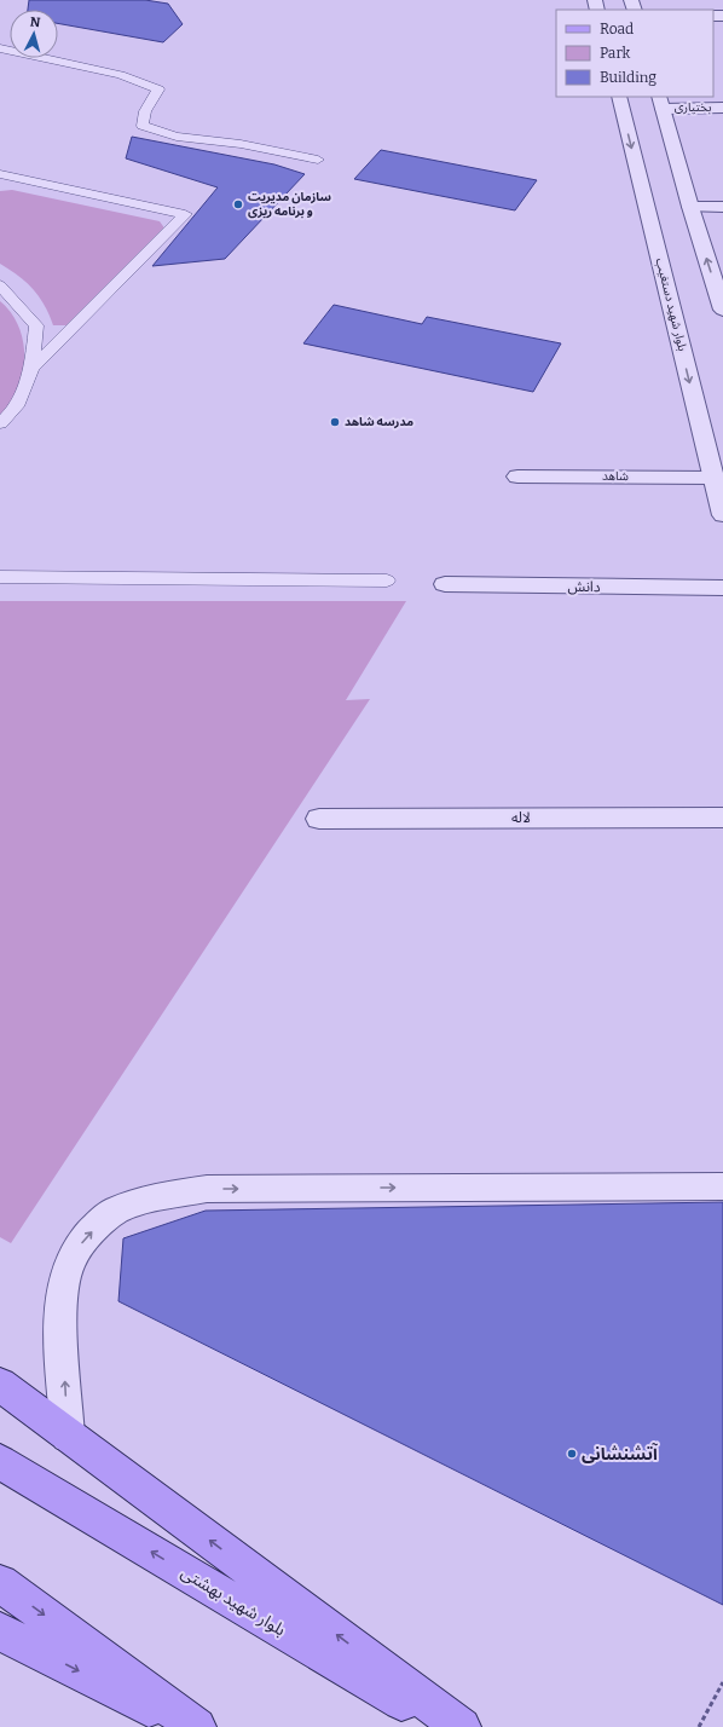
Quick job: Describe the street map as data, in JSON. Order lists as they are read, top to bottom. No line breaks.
{"streets":{"main road":["بلوار شهید بهشتی"],"street":["بختیاری","بلوار شهید دستغیب","شاهد","دانش","لاله"]},"crossings":[["بلوار شهید دستغیب","شاهد"]],"places":["سازمان مدیریت و برنامه ریزی","مدرسه شاهد","آتشنشانی"],"legend":["Road","Park","Building"],"north":"top"}
